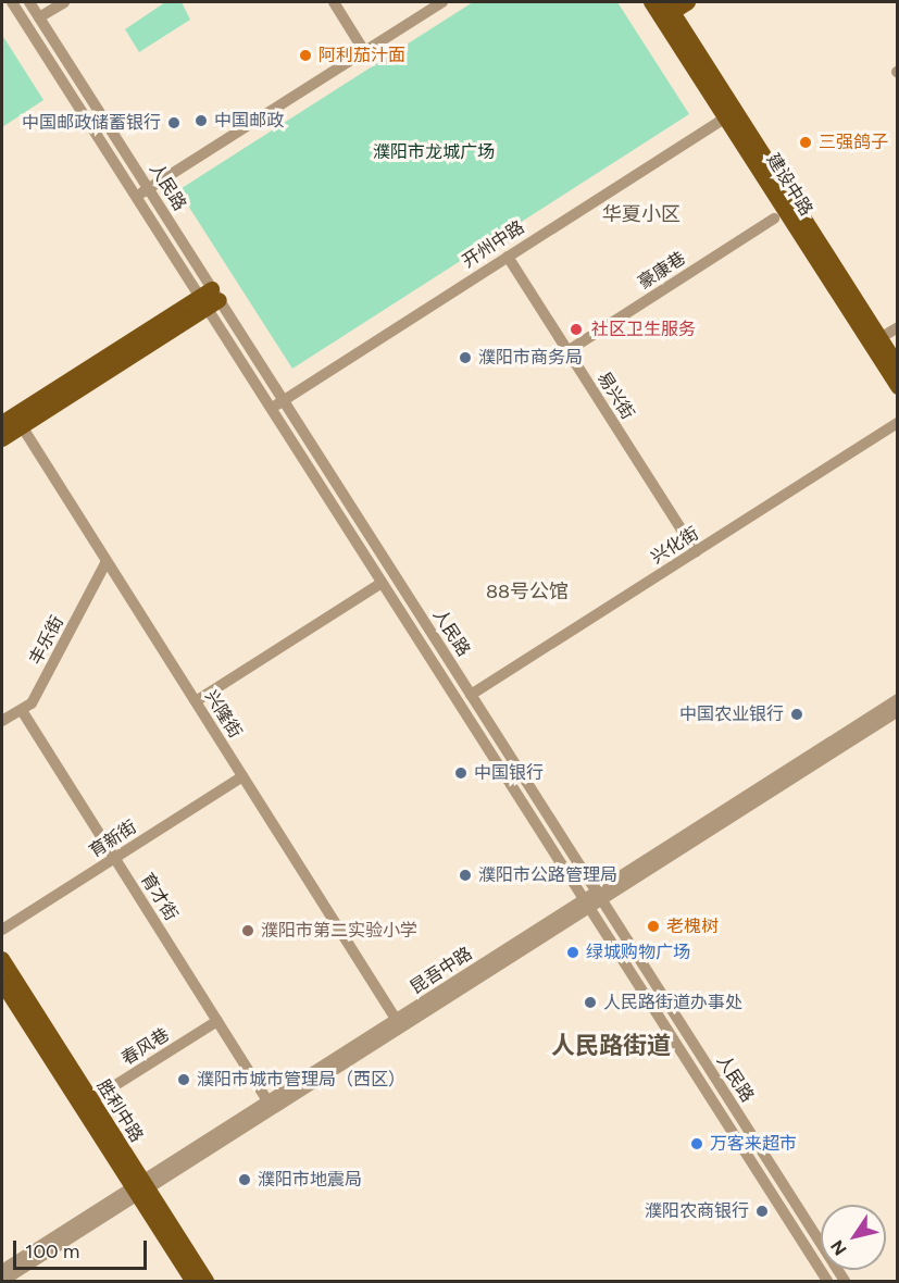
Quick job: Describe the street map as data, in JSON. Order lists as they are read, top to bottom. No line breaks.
{"streets":{"main road":["建设中路","胜利中路"],"street":["人民路","开州中路","豪康巷","易兴街","兴化街","丰乐街","兴隆街","育新街","育才街","昆吾中路","春风巷"]},"crossings":[["建设中路","开州中路"],["人民路","开州中路"],["人民路","兴化街"],["人民路","昆吾中路"],["开州中路","易兴街"],["豪康巷","易兴街"],["易兴街","兴化街"],["丰乐街","兴隆街"],["丰乐街","育才街"],["兴隆街","育新街"],["兴隆街","昆吾中路"],["育新街","育才街"],["育才街","昆吾中路"],["育才街","春风巷"],["昆吾中路","胜利中路"],["春风巷","胜利中路"]],"districts":["华夏小区","88号公馆","人民路街道"],"parks":["濮阳市龙城广场"],"places":["阿利茄汁面","中国邮政","中国邮政储蓄银行","三强鸽子","社区卫生服务","濮阳市商务局","中国农业银行","中国银行","濮阳市公路管理局","老槐树","濮阳市第二实验小学","绿城购物广场","人民路街道办事处","濮阳市城市管理局（西区）","万客来超市","濮阳市地震局","濮阳农商银行"],"scale_bar":"100 m","north":"bottom left"}
